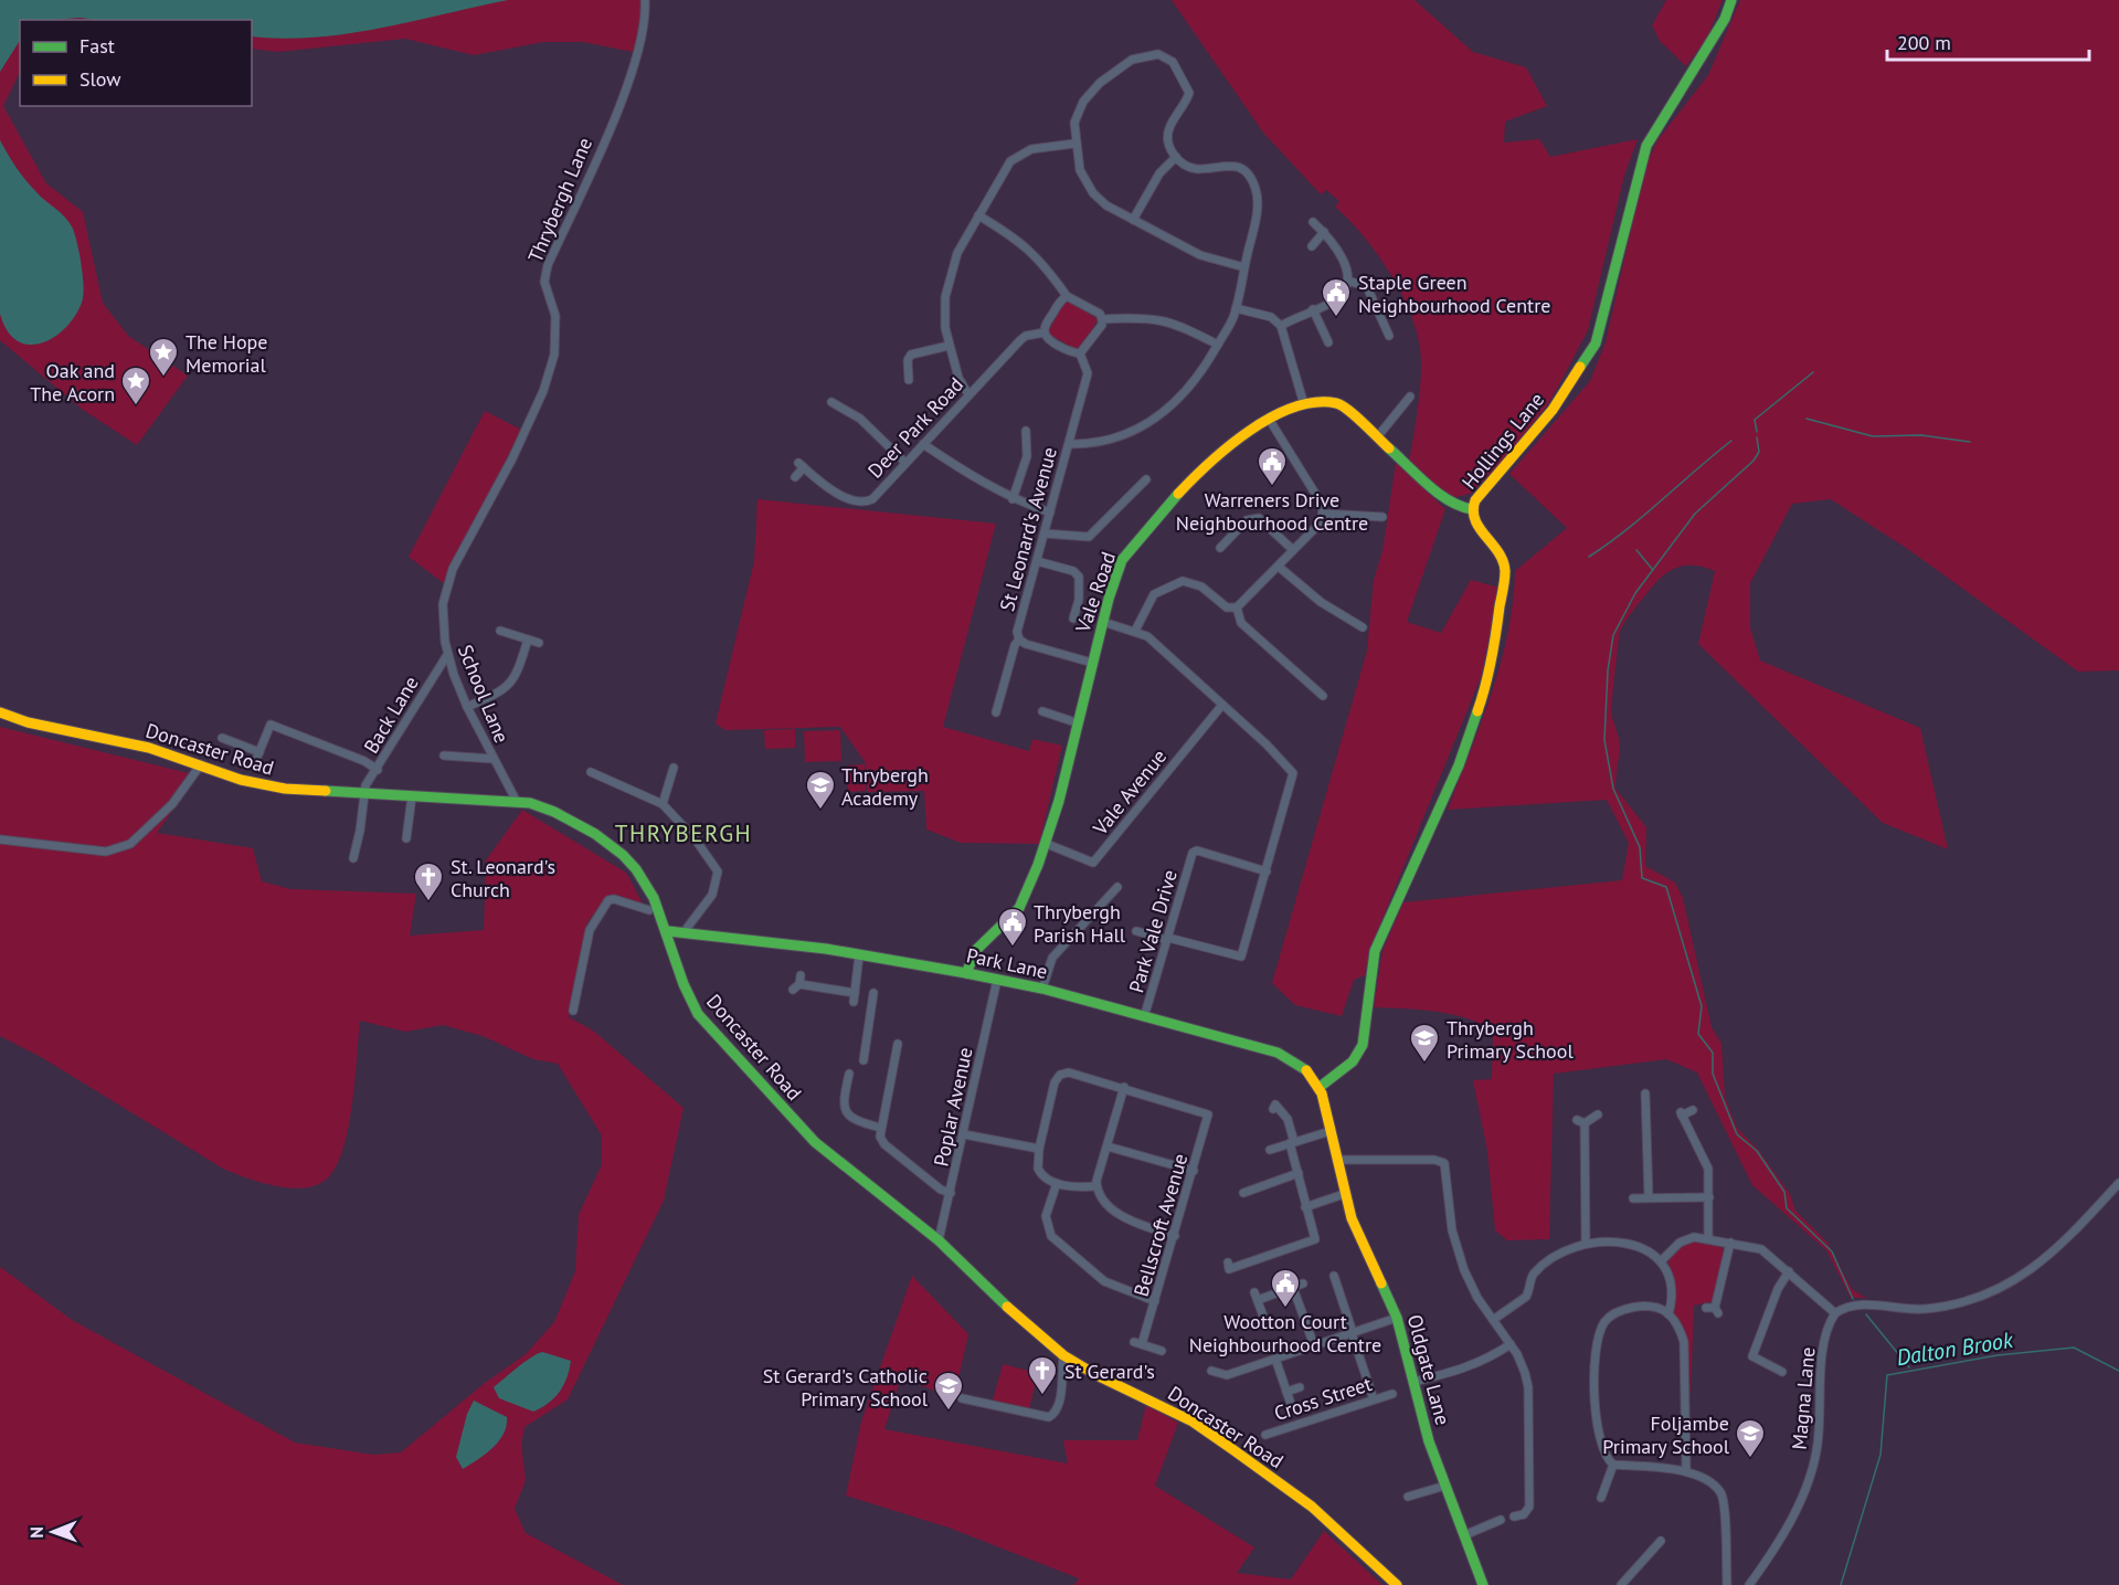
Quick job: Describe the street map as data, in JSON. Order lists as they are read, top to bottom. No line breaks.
{"streets":{"street":["Thrybergh Lane","Deer Park Road","Hollings Lane","St Leonard's Avenue","Vale Road","School Lane","Back Lane","Doncaster Road","Vale Avenue","Park Vale Drive","Park Lane","Poplar Avenue","Bellscroft Avenue","Oldgate Lane","Cross Street","Magna Lane"]},"crossings":[["Thrybergh Lane","School Lane"],["Deer Park Road","St Leonard's Avenue"],["Hollings Lane","Vale Road"],["Hollings Lane","Park Lane"],["Hollings Lane","Oldgate Lane"],["Vale Road","Vale Avenue"],["Vale Road","Park Lane"],["School Lane","Back Lane"],["School Lane","Doncaster Road"],["Back Lane","Doncaster Road"],["Doncaster Road","Park Lane"],["Doncaster Road","Poplar Avenue"],["Park Vale Drive","Park Lane"],["Park Lane","Poplar Avenue"],["Park Lane","Oldgate Lane"]],"districts":["THRYBERGH"],"water":["Dalton Brook"],"places":{"public building":["Staple Green Neighbourhood Centre","Warreners Drive Neighbourhood Centre","Thrybergh Parish Hall","Wootton Court Neighbourhood Centre"],"place":["The Hope Memorial","Oak and The Acorn"],"school or university":["Thrybergh Academy","Thrybergh Primary School","St Gerard's Catholic Primary School","Foljambe Primary School"],"church":["St. Leonard's Church","St Gerard's"]},"legend":["Fast","Slow"],"scale_bar":"200 m","north":"left"}
